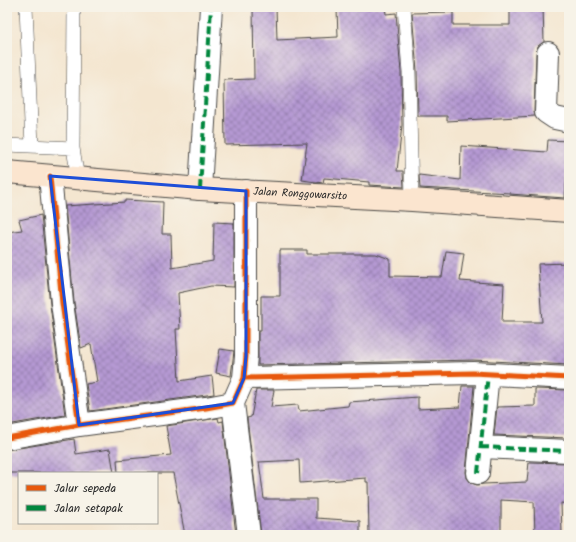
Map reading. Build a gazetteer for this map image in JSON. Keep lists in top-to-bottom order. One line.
{"streets":{"main road":["Jalan Ronggowarsito"]},"legend":["Jalur sepeda","Jalan setapak"]}
